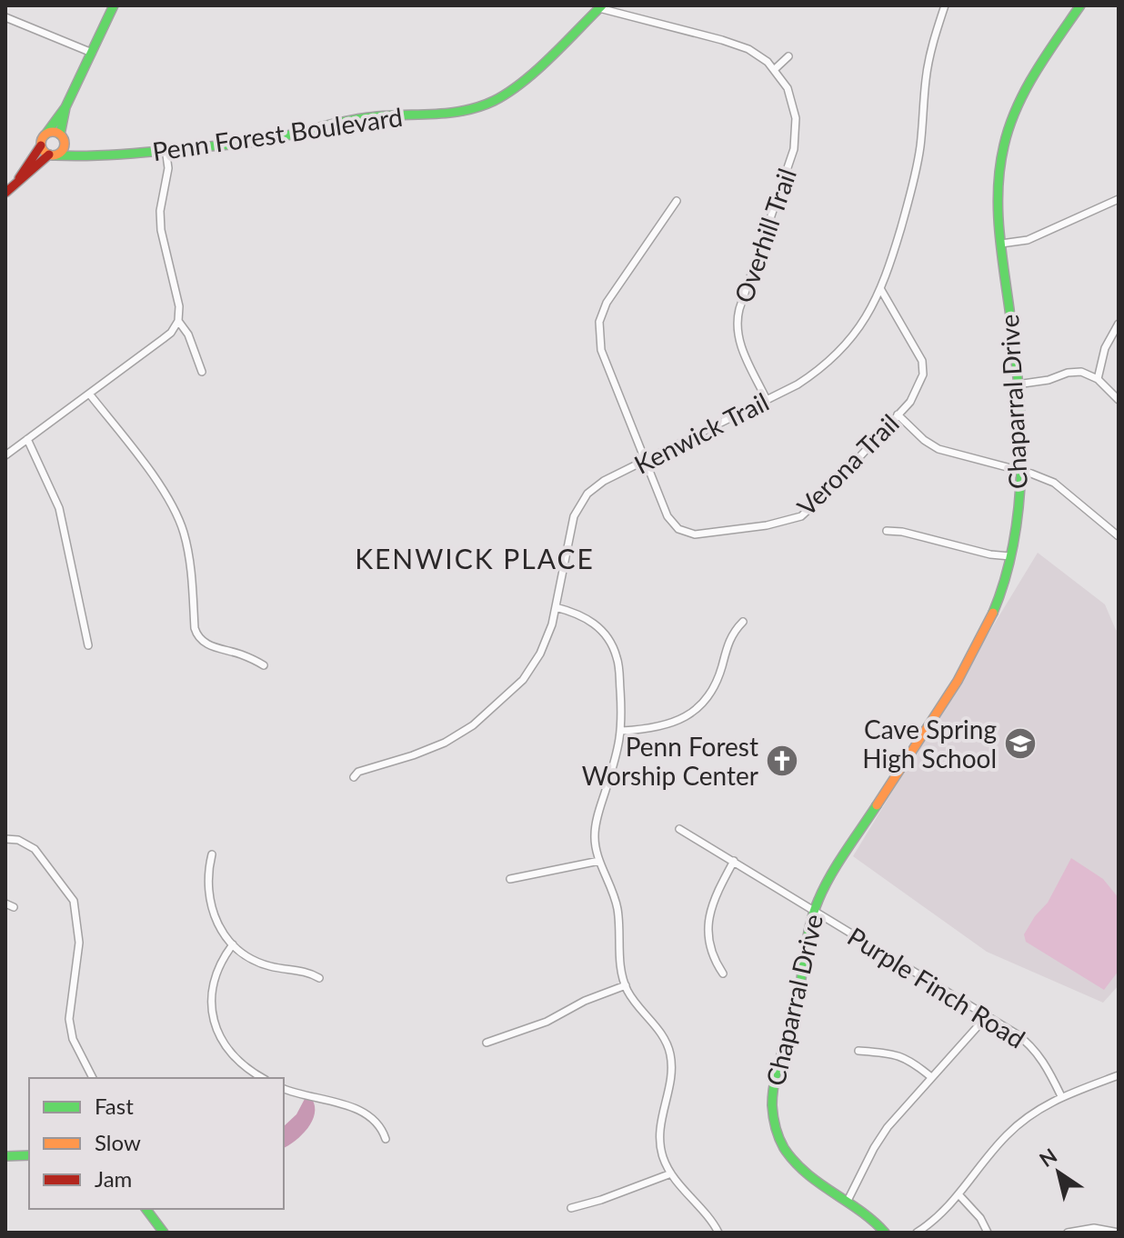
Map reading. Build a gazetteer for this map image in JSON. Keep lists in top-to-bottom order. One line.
{"streets":{"street":["Penn Forest Boulevard","Overhill Trail","Chaparral Drive","Kenwick Trail","Verona Trail","Purple Finch Road"]},"crossings":[["Penn Forest Boulevard","Overhill Trail"],["Overhill Trail","Kenwick Trail"],["Chaparral Drive","Purple Finch Road"],["Kenwick Trail","Verona Trail"]],"districts":["KENWICK PLACE"],"places":{"school or university":["Cave Spring High School"],"church":["Penn Forest Worship Center"]},"legend":["Fast","Slow","Jam"],"north":"top left"}
